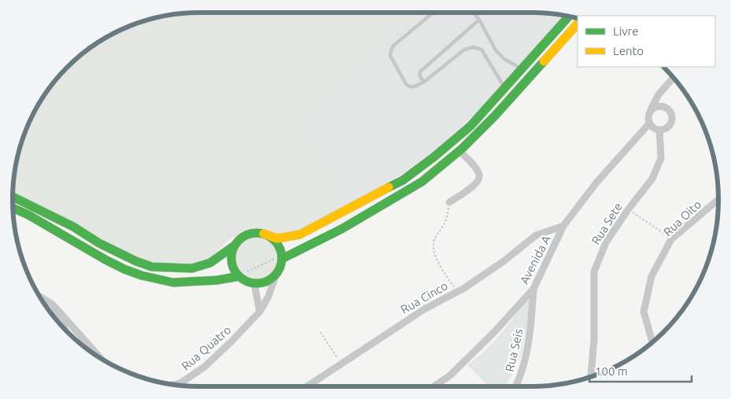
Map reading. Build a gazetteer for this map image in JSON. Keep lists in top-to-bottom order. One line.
{"streets":{"street":["Rua Oito","Rua Sete","Avenida A","Rua Cinco","Rua Quatro","Rua Seis"]},"crossings":[["Rua Sete","Avenida A"],["Avenida A","Rua Cinco"],["Avenida A","Rua Seis"]],"legend":["Livre","Lento"],"scale_bar":"100 m"}
